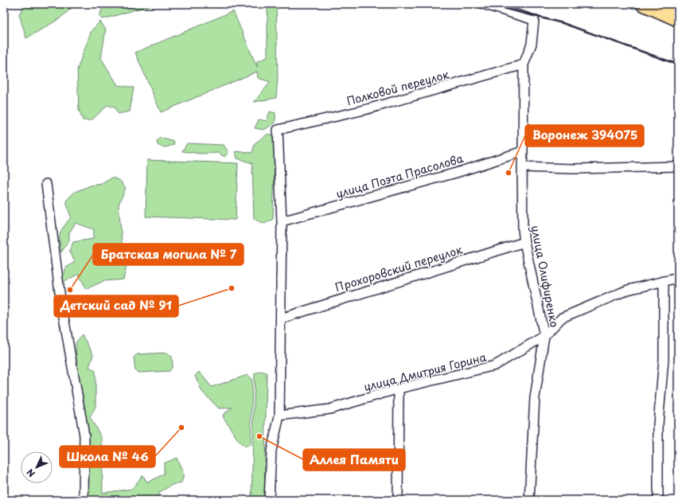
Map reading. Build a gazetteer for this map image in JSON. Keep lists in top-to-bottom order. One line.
{"streets":{"street":["Полковой переулок","улица Поэта Прасолова","Прохоровский переулок","улица Олифиренко","улица Дмитрия Горина"]},"crossings":[["Полковой переулок","улица Поэта Прасолова"],["Полковой переулок","улица Олифиренко"],["улица Поэта Прасолова","улица Олифиренко"],["Прохоровский переулок","улица Олифиренко"],["улица Олифиренко","улица Дмитрия Горина"]],"places":["Воронеж 394075","Детский сад № 91","Братская могила № 7","Школа № 46","Аллея Памяти"],"north":"bottom left"}
